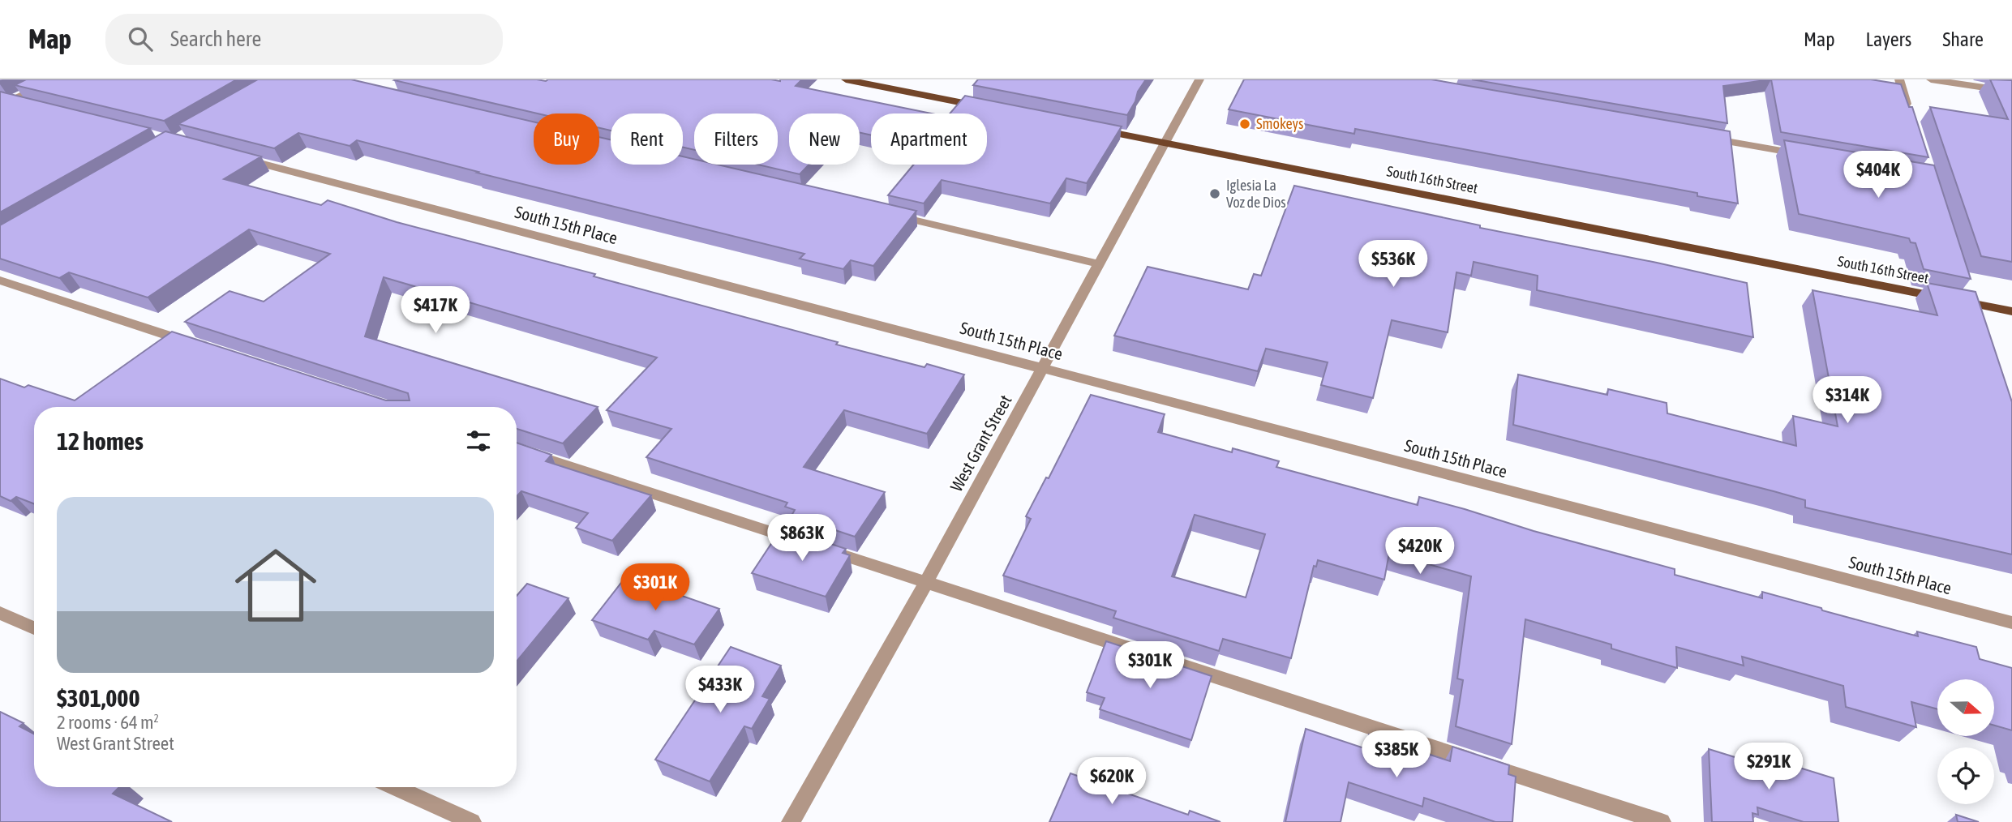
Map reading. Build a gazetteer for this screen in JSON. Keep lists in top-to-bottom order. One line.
{"streets":{"main road":["South 16th Street"],"street":["South 15th Place","West Grant Street"]},"crossings":[["South 16th Street","West Grant Street"],["South 15th Place","West Grant Street"]],"places":["Smokeys","Iglesia La Voz de Dios"],"north":"right","page":{"header":"Map","search":"Search here","nav":["Map","Layers","Share"],"chip":["Buy","Rent","Filters","New","Apartment"],"price":["$404K","$536K","$417K","$314K","$863K","$420K","$301K","$301K","$433K","$385K","$291K","$620K"],"heading":"12 homes","list":[{"name":"$301,000","note":"2 rooms · 64 m² · West Grant Street"}]}}
